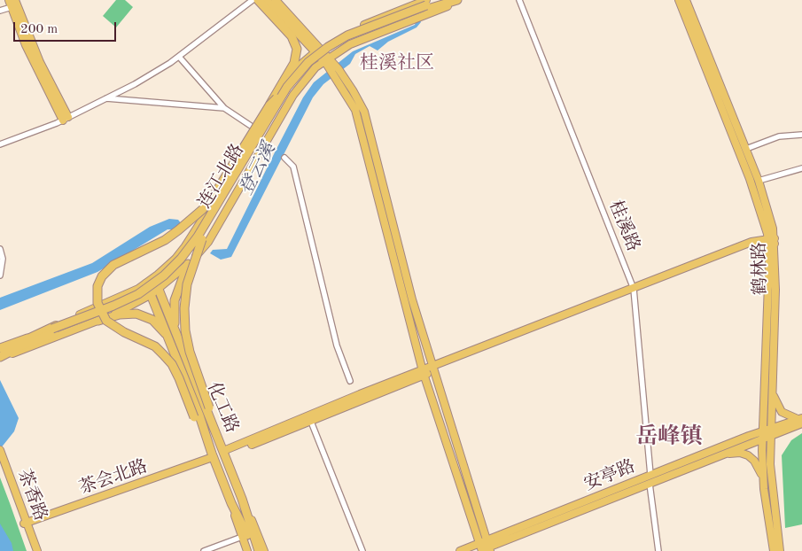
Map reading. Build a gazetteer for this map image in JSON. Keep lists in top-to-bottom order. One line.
{"streets":{"highway":["连江北路","化工路"],"main road":["鹤林路","安亭路","茶会北路","茶香路"],"street":["桂溪路"]},"crossings":[["桂溪路","安亭路"],["鹤林路","安亭路"],["化工路","茶会北路"],["茶会北路","茶香路"]],"districts":["桂溪社区","岳峰镇"],"water":["登云溪"],"scale_bar":"200 m"}
